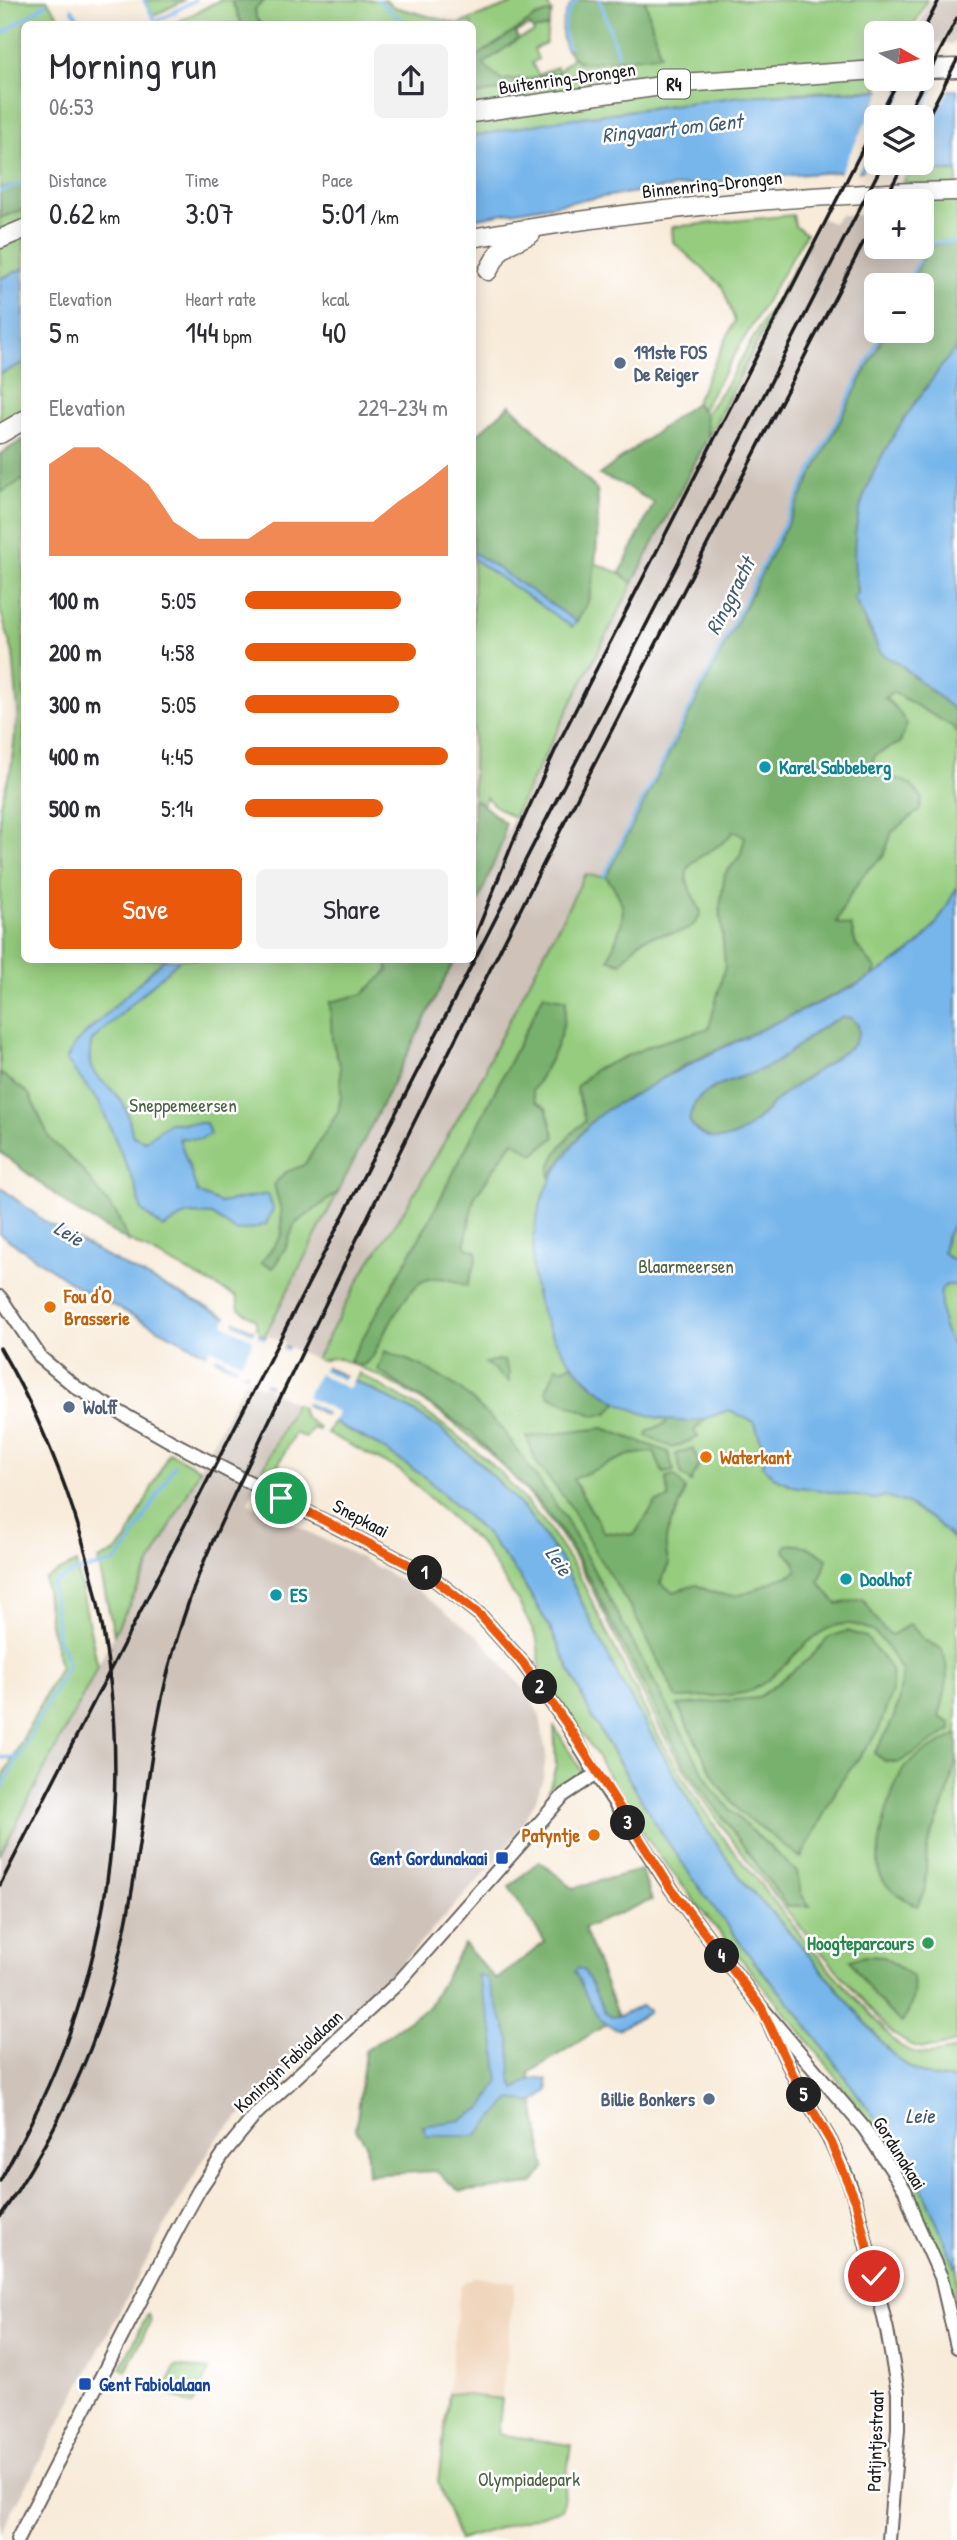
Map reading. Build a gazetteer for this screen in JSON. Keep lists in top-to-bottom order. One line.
{"streets":{"highway":["Buitenring-Drongen","R4","Binnenring-Drongen"],"street":["Snepkaai","Koningin Fabiolalaan","Gordunakaai","Patijntjestraat"]},"crossings":[["Snepkaai","Koningin Fabiolalaan"],["Snepkaai","Gordunakaai"],["Koningin Fabiolalaan","Gordunakaai"],["Gordunakaai","Patijntjestraat"]],"water":["Ringvaart om Gent","Ringgracht","Leie"],"parks":["Sneppemeersen","Blaarmeersen","Olympiadepark"],"places":{"other":["191ste FOS De Reiger","Karel Sabbeberg","Fou d'O Brasserie","Wolff","Waterkant","Doolhof","ES","Patyntje","Hoogteparcours","Billie Bonkers"],"transit":["Gent Gordunakaai","Gent Fabiolalaan"]},"north":"right","page":{"map_buttons":["+","−"],"heading":["Morning run","06:53"],"stats":[["Distance","0.62 km"],["Time","3:07"],["Pace","5:01 /km"],["Elevation","5 m"],["Heart rate","144 bpm"],["kcal","40"]],"chart":["Elevation","229–234 m"],"list":[{"name":"100 m","note":"5:05"},{"name":"200 m","note":"4:58"},{"name":"300 m","note":"5:05"},{"name":"400 m","note":"4:45"},{"name":"500 m","note":"5:14"}],"buttons":["Save","Share"],"pins":["1","2","3","4","5"]}}
